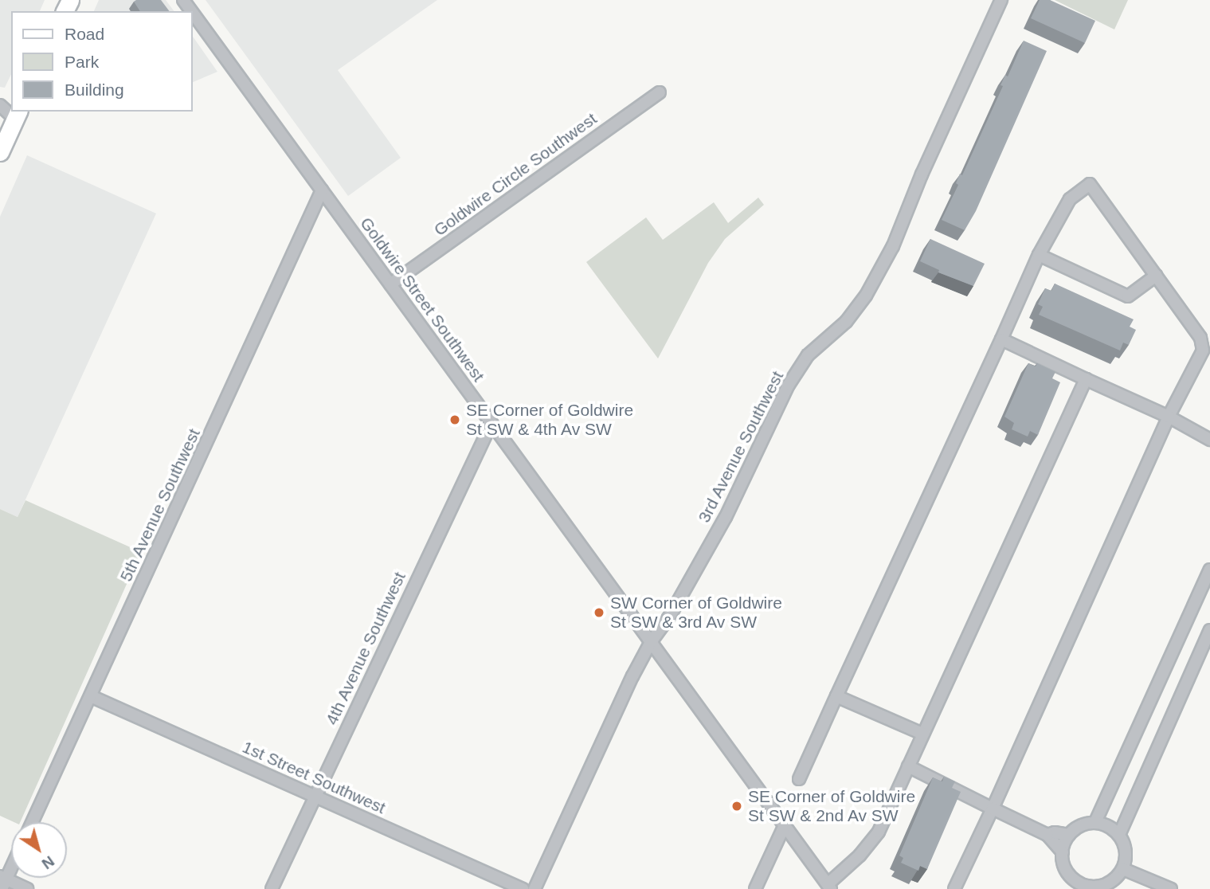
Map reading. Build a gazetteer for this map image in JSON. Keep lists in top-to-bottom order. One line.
{"streets":{"street":["Goldwire Circle Southwest","Goldwire Street Southwest","3rd Avenue Southwest","5th Avenue Southwest","4th Avenue Southwest","1st Street Southwest"]},"crossings":[["Goldwire Circle Southwest","Goldwire Street Southwest"],["Goldwire Street Southwest","3rd Avenue Southwest"],["Goldwire Street Southwest","5th Avenue Southwest"],["Goldwire Street Southwest","4th Avenue Southwest"],["5th Avenue Southwest","1st Street Southwest"],["4th Avenue Southwest","1st Street Southwest"]],"places":["SE Corner of Goldwire St SW & 4th Av SW","SW Corner of Goldwire St SW & 3rd Av SW","SE Corner of Goldwire St SW & 2nd Av SW"],"legend":["Road","Park","Building"],"north":"bottom right"}
